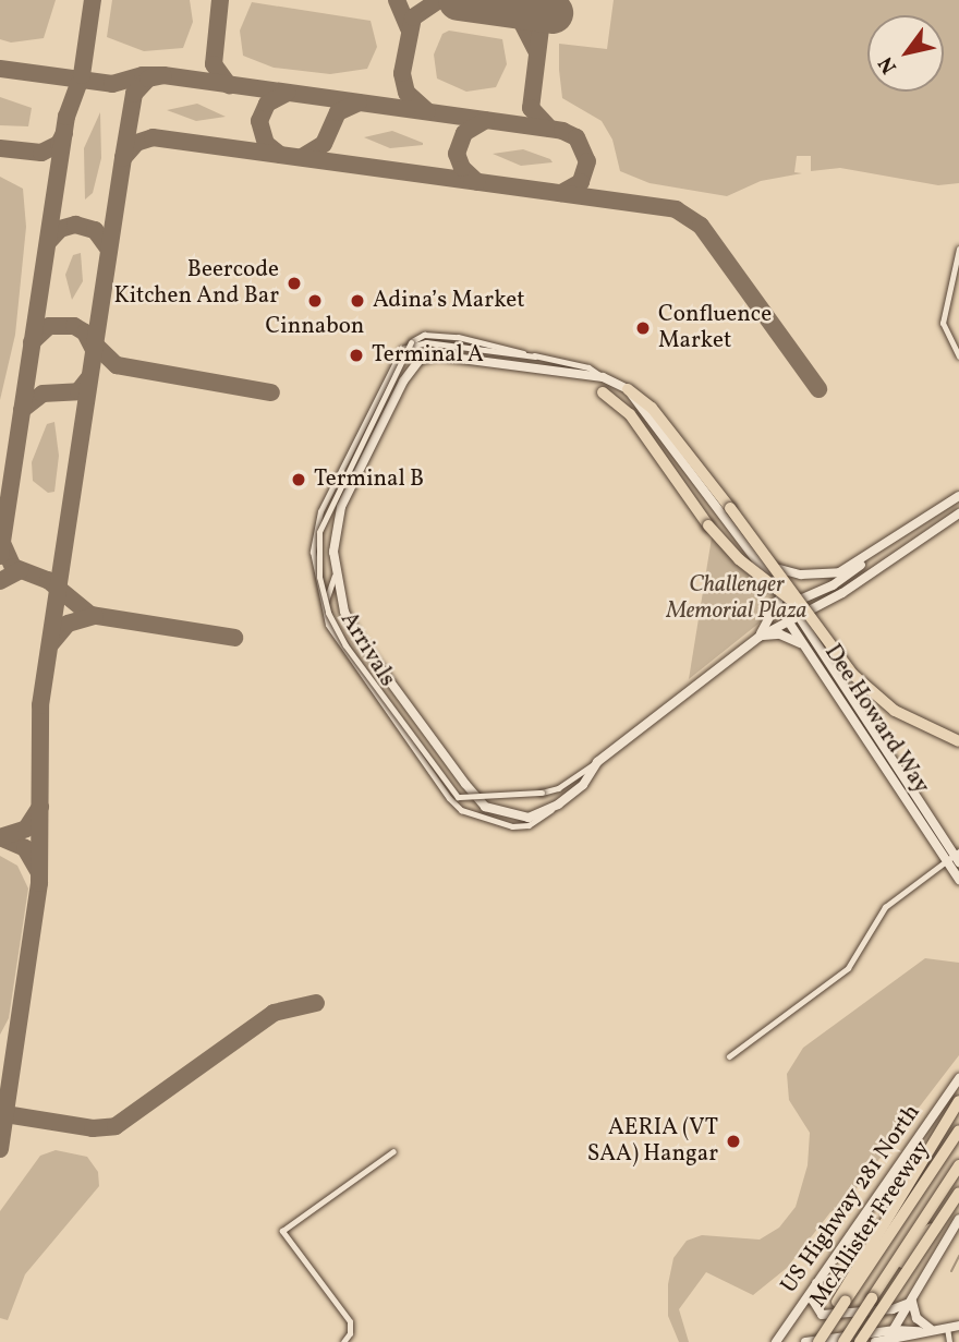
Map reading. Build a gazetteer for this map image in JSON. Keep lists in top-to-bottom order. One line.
{"streets":{"highway":["McAllister Freeway"],"main road":["Dee Howard Way","US Highway 281 North"],"street":["Arrivals"]},"parks":["Challenger Memorial Plaza"],"places":["Beercode Kitchen And Bar","Cinnabon","Adina’s Market","Confluence Market","Terminal A","Terminal B","AERIA (VT SAA) Hangar"],"north":"bottom left"}
